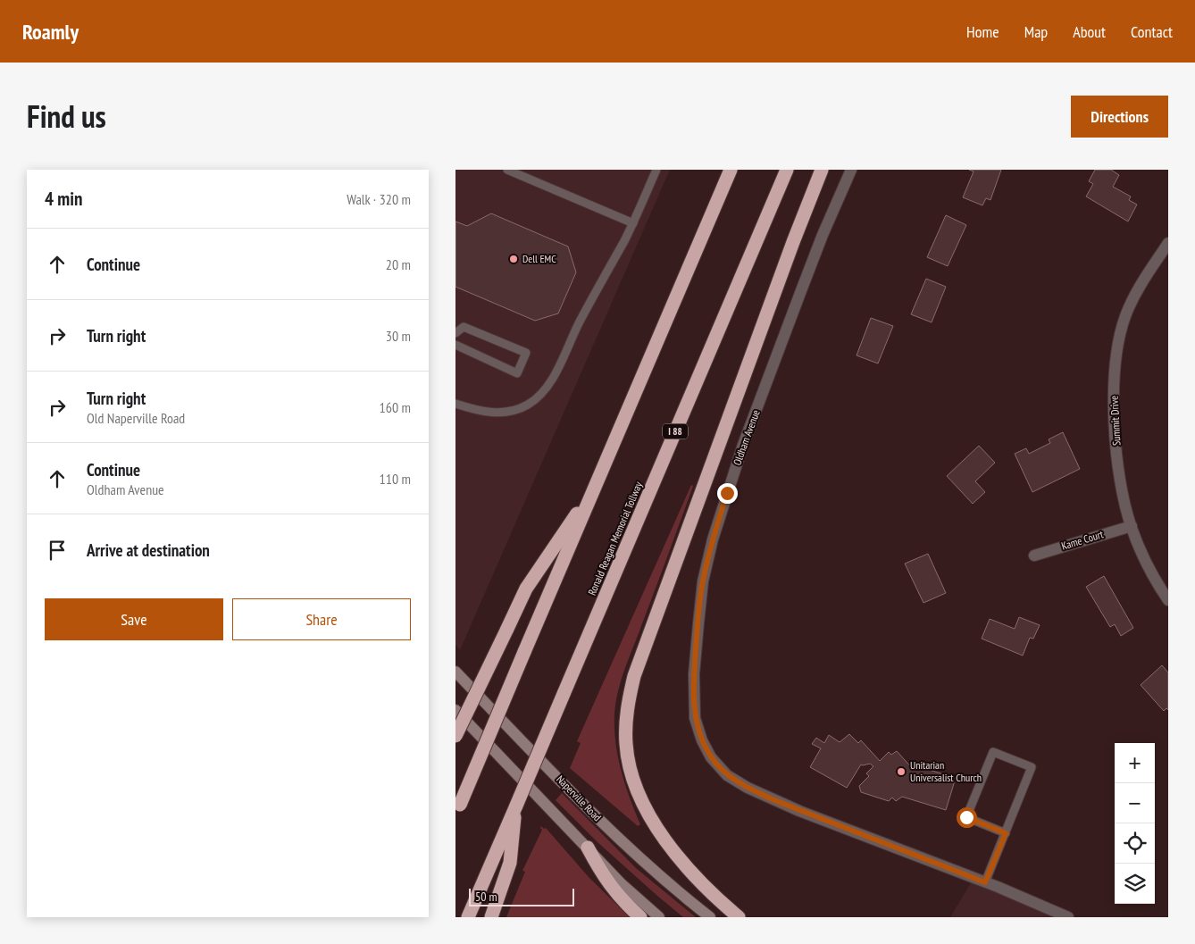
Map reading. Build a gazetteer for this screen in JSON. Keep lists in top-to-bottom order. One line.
{"streets":{"highway":["I 88","Ronald Reagan Memorial Tollway"],"main road":["Naperville Road"],"street":["Summit Drive","Oldham Avenue","Kame Court"]},"crossings":[["Summit Drive","Kame Court"]],"places":["Dell EMC","Unitarian Universalist Church"],"scale_bar":"50 m","page":{"header":"Roamly","nav":["Home","Map","About","Contact"],"title":"Find us","buttons":["Directions",["Save","Share"]],"heading":["4 min","Walk · 320 m"],"list":[["Continue","20 m"],["Turn right","30 m"],["Turn right","Old Naperville Road","160 m"],["Continue","Oldham Avenue","110 m"],"Arrive at destination"],"map_buttons":["+","−"],"scale":"50 m"}}
